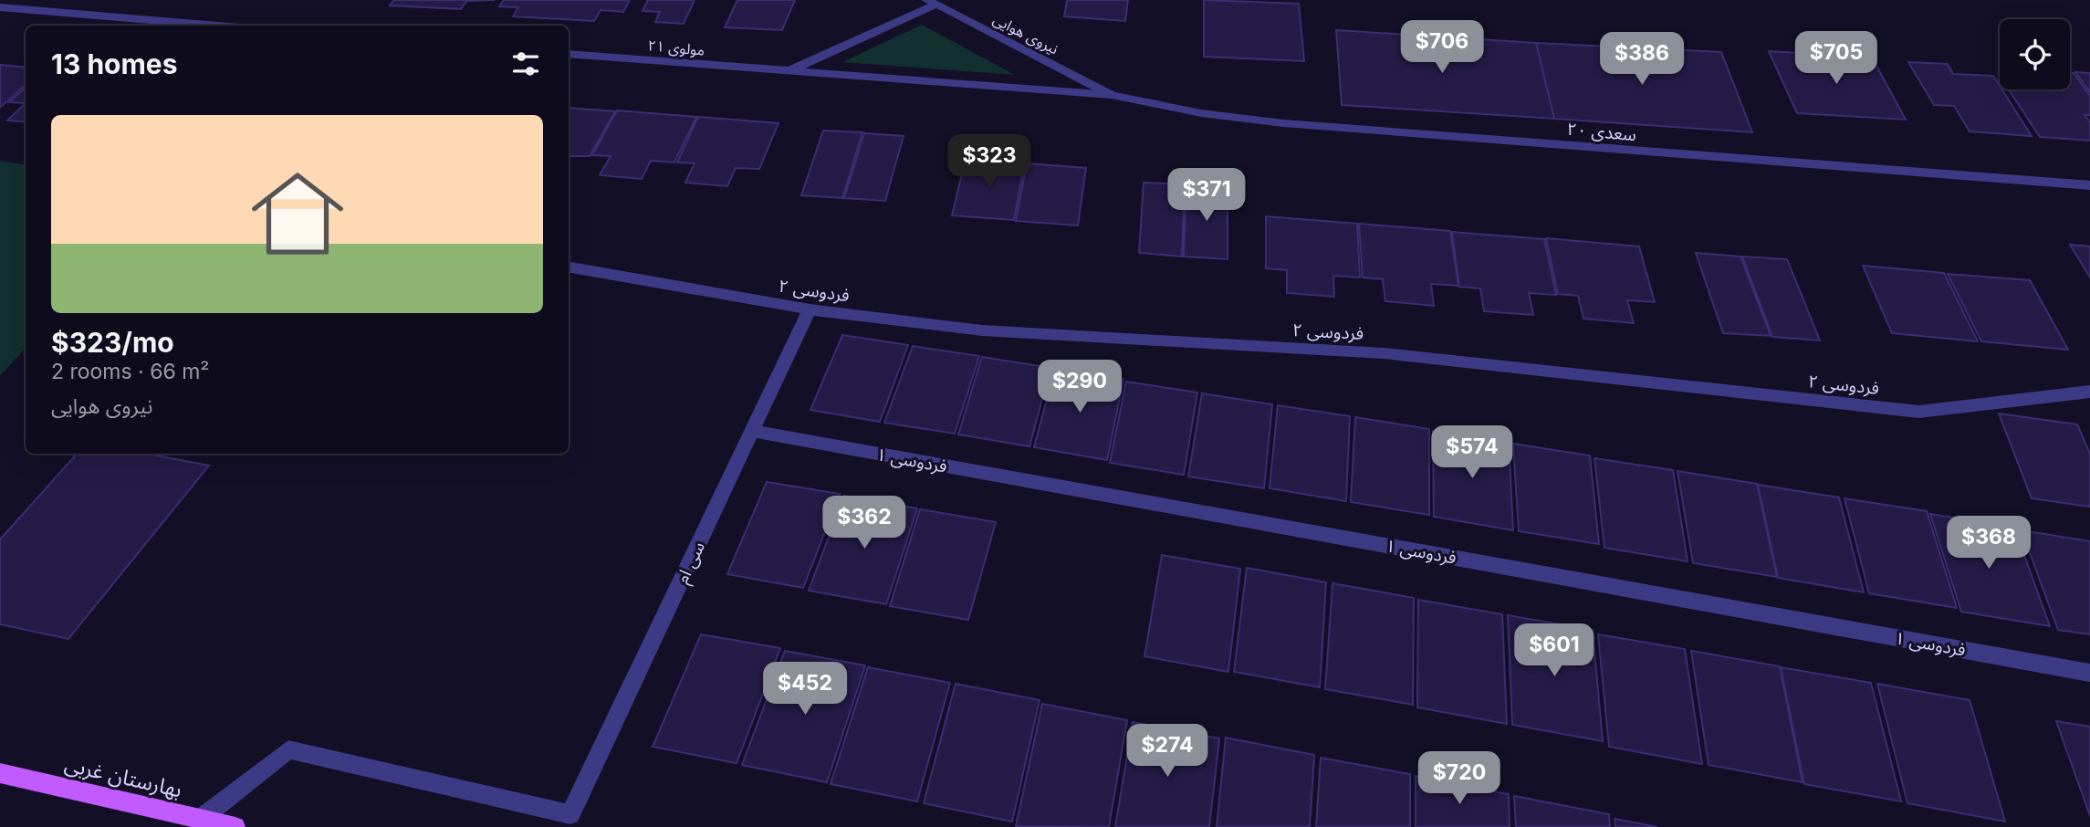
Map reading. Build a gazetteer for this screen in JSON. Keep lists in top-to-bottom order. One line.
{"streets":{"main road":["بهارستان غربی"],"street":["نیروی هوایی","مولوی ۲۱","سعدی ۲۰","فردوسی ۲","فردوسی ۱","سی ام"]},"crossings":[["نیروی هوایی","مولوی ۲۱"],["نیروی هوایی","سعدی ۲۰"],["مولوی ۲۱","سعدی ۲۰"],["فردوسی ۲","سی ام"],["فردوسی ۱","سی ام"],["سی ام","بهارستان غربی"]],"page":{"price":["$706","$705","$386","$323","$371","$290","$574","$362","$368","$601","$452","$274","$720"],"heading":"13 homes","list":[{"name":"$323/mo","note":"2 rooms · 66 m² · نیروی هوایی"}]}}
